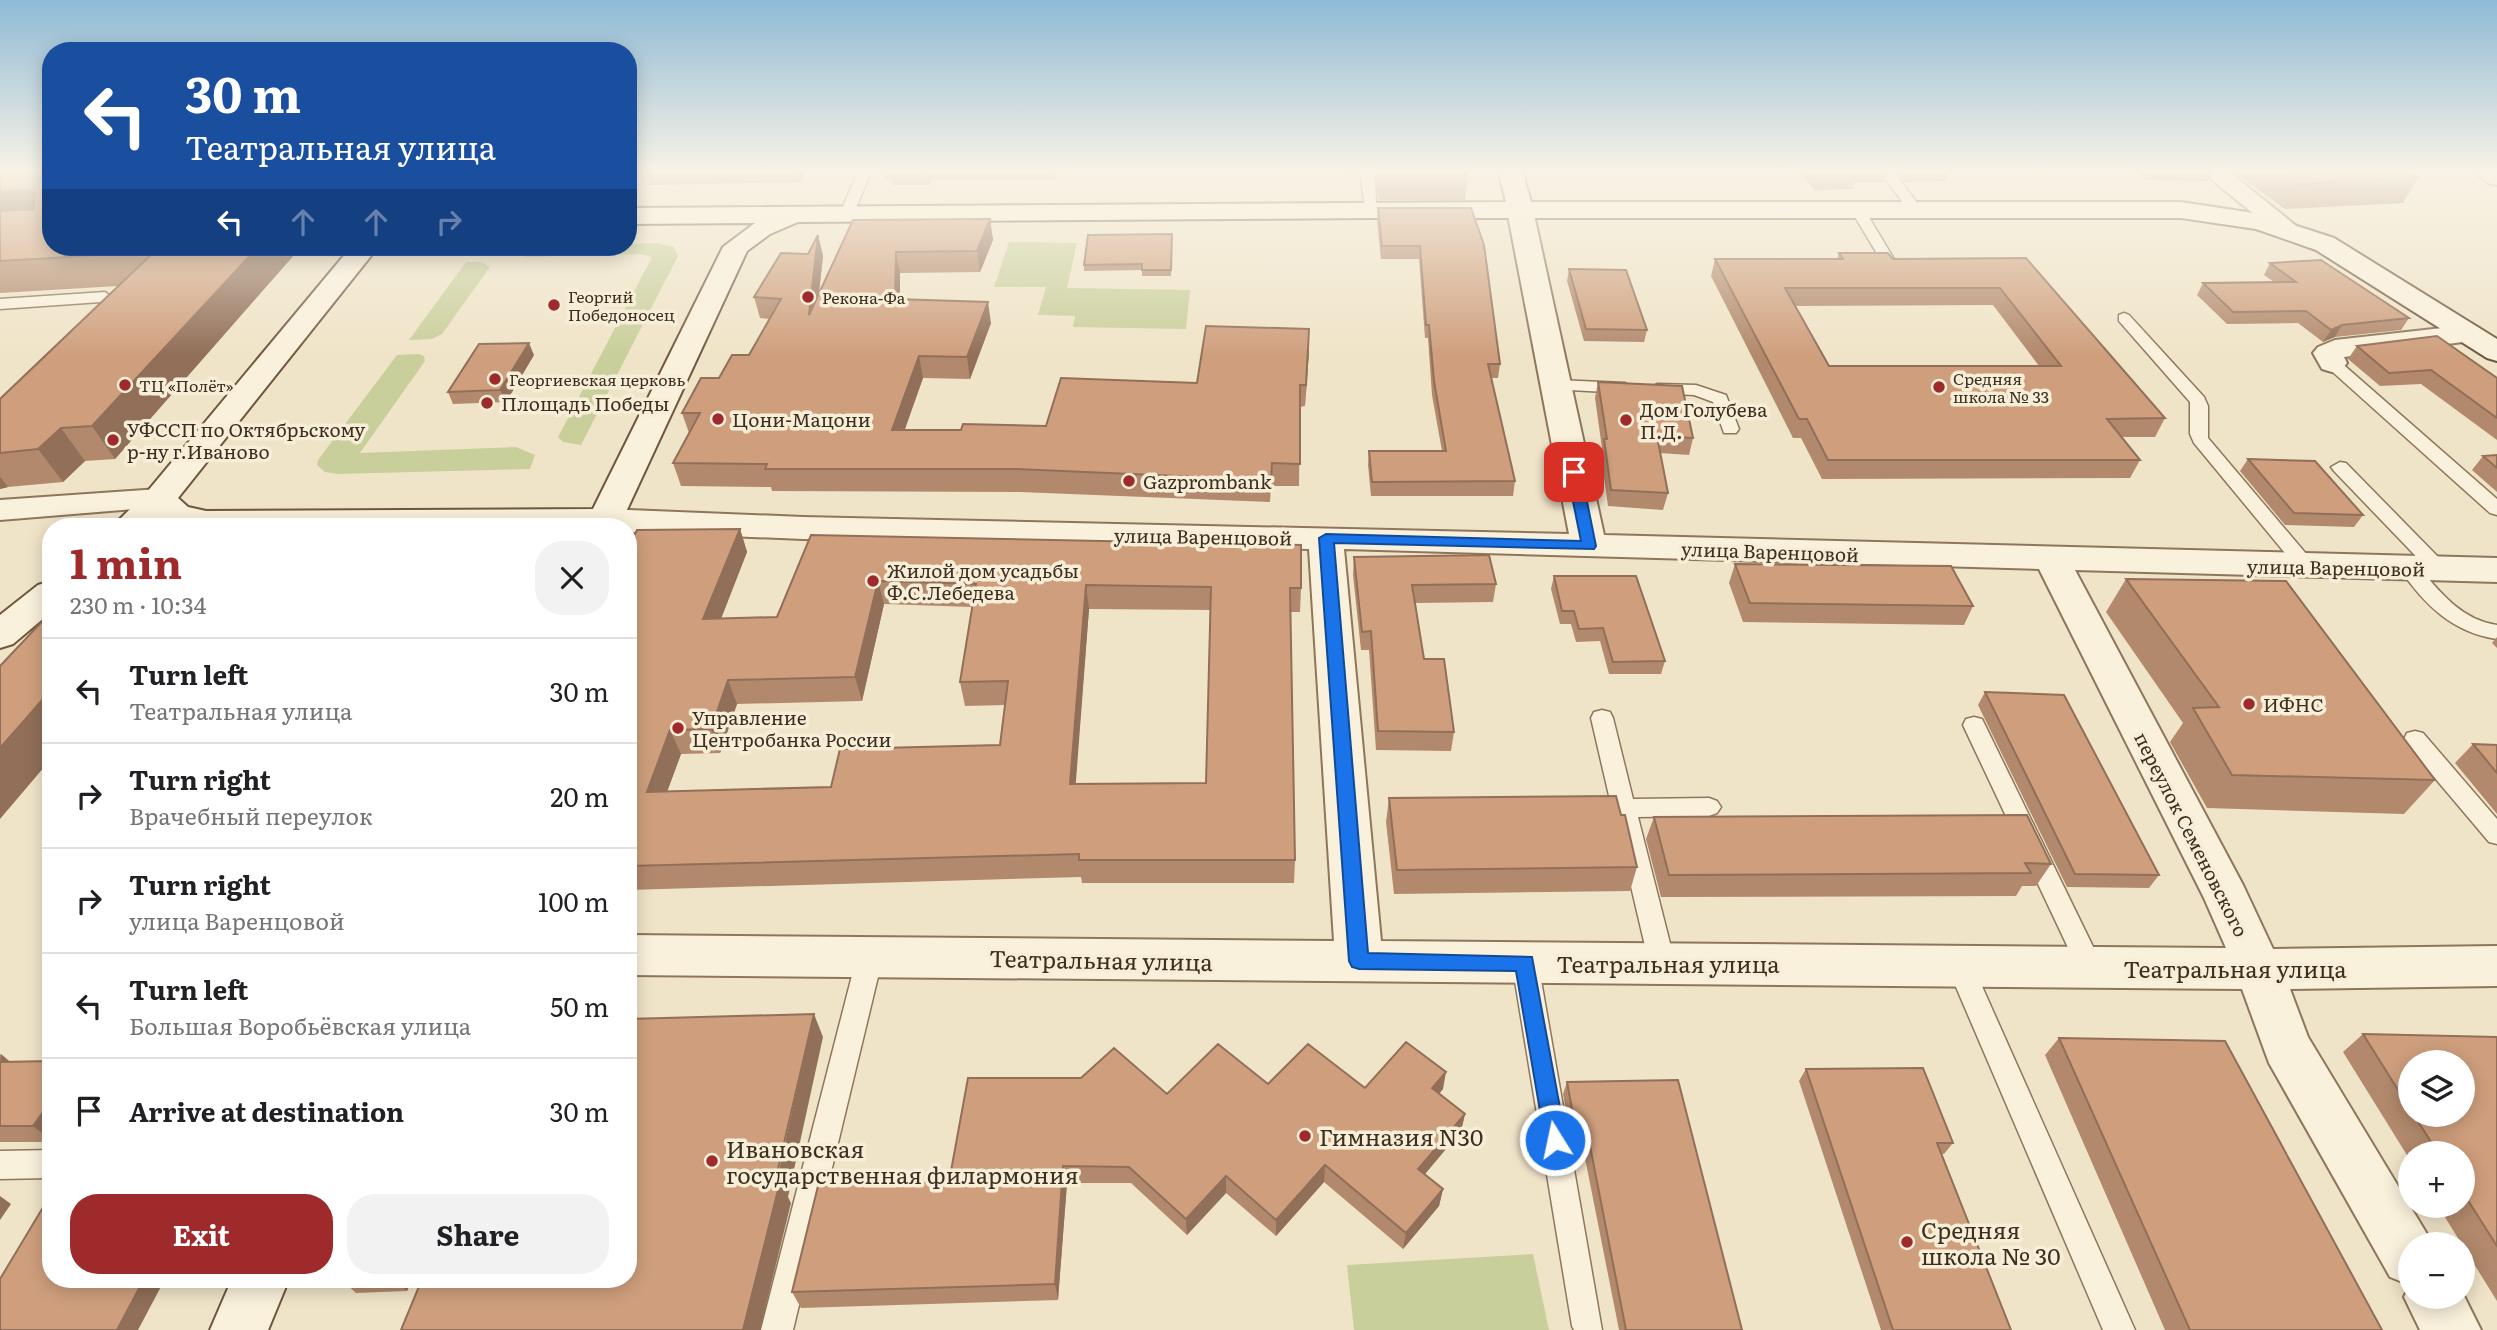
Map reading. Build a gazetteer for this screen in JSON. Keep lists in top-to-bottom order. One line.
{"streets":{"street":["улица Варенцовой","переулок Семеновского","Театральная улица"]},"crossings":[["улица Варенцовой","переулок Семеновского"],["переулок Семеновского","Театральная улица"]],"places":["Рекона-Фа","Георгий Победоносец","Георгиевская церковь","ТЦ «Полёт»","Средняя школа № 33","Площадь Победы","Цони-Мацони","Дом Голубева П.Д.","УФССП по Октябрьскому р-ну г.Иваново","Gazprombank","Жилой дом усадьбы Ф.С.Лебедева","ИФНС","Управление Центробанка России","Гимназия N30","Ивановская государственная филармония","Средняя школа № 30"],"page":{"turn":["30 m","Театральная улица"],"heading":["1 min","230 m · 10:34"],"list":[{"name":"Turn left","note":"Театральная улица","value":"30 m"},{"name":"Turn right","note":"Врачебный переулок","value":"20 m"},{"name":"Turn right","note":"улица Варенцовой","value":"100 m"},{"name":"Turn left","note":"Большая Воробьёвская улица","value":"50 m"},{"name":"Arrive at destination","value":"30 m"}],"map_buttons":["+","−"],"buttons":["Exit","Share"]}}
